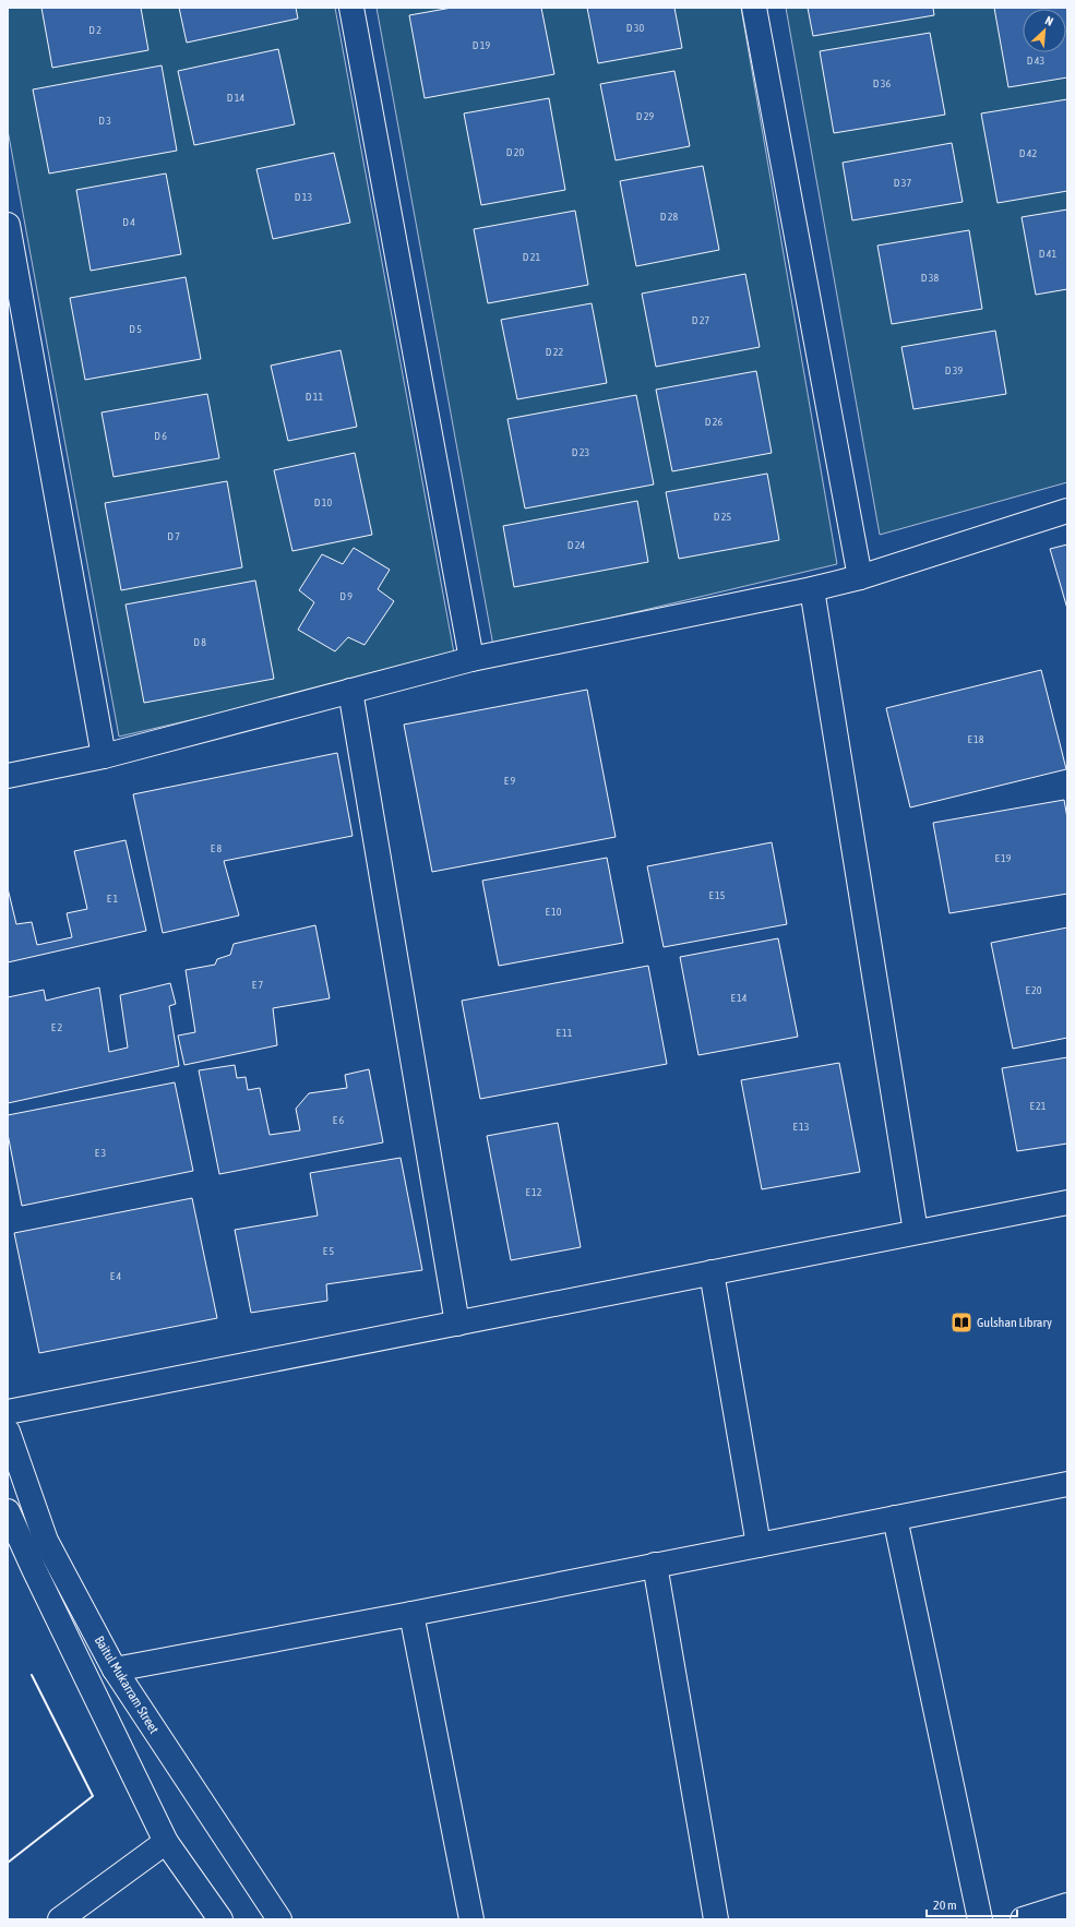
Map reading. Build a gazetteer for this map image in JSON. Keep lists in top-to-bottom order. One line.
{"streets":{"street":["Baitul Mukarram Street"]},"places":{"library":["Gulshan Library"]},"house_numbers":["D 30","D 2","D 19","D 43","D 36","D 14","D 29","D 3","D 20","D 42","D 37","D 13","D 28","D 4","D 41","D 21","D 38","D 27","D 5","D 22","D 39","D 11","D 26","D 6","D 23","D 10","D 25","D 7","D 24","D 9","D 8","E 18","E 9","E 8","E 19","E 15","E 1","E 10","E 7","E 20","E 14","E 2","E 11","E 21","E 6","E 13","E 3","E 12","E 5","E 4"],"scale_bar":"20 m","north":"top right"}
